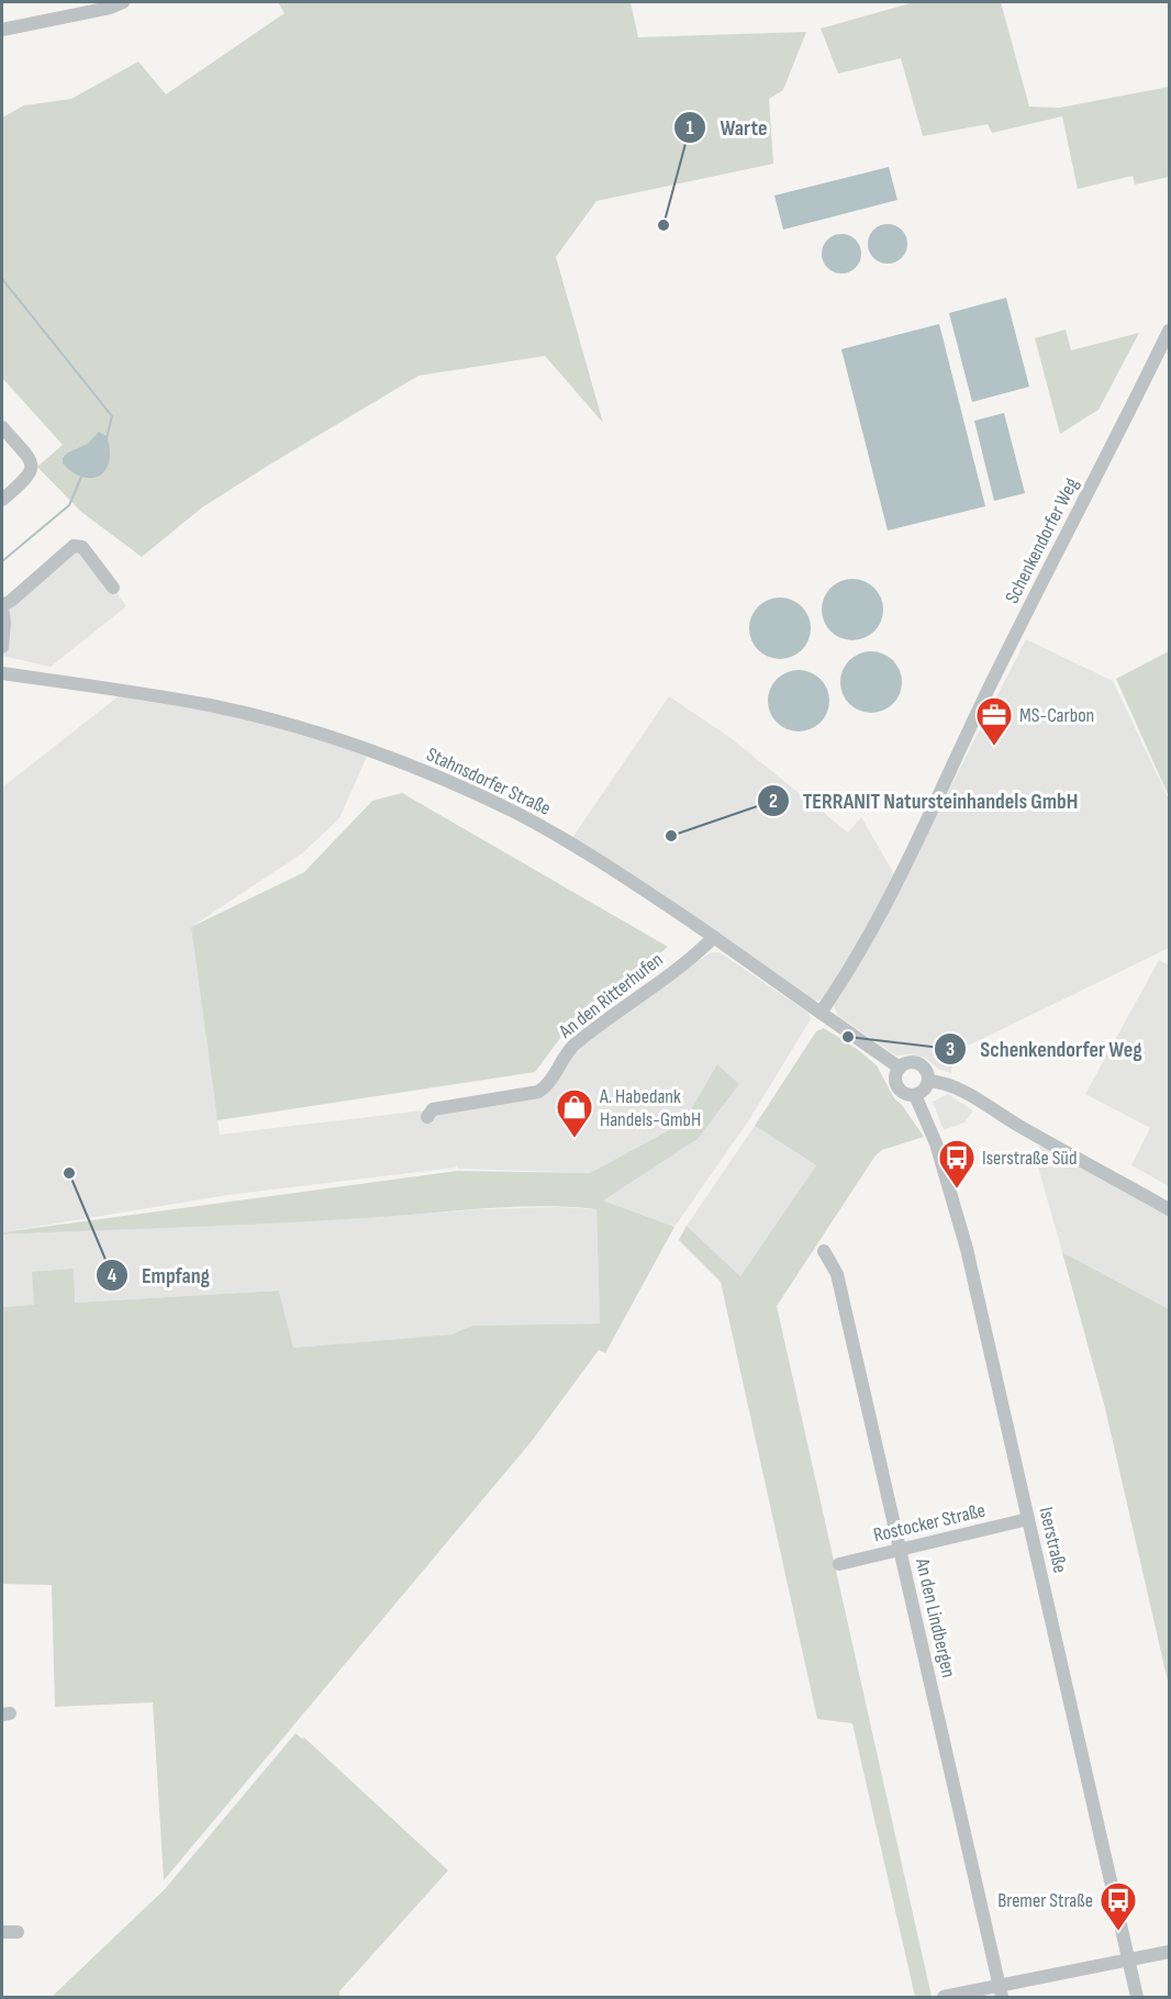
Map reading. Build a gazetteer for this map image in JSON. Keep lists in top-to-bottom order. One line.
{"streets":{"street":["Schenkendorfer Weg","Stahnsdorfer Straße","An den Ritterhufen","Rostocker Straße","Iserstraße","An den Lindbergen"]},"crossings":[["Schenkendorfer Weg","Stahnsdorfer Straße"],["Stahnsdorfer Straße","An den Ritterhufen"],["Stahnsdorfer Straße","Iserstraße"],["Rostocker Straße","Iserstraße"],["Rostocker Straße","An den Lindbergen"]],"places":{"other":["Warte","TERRANIT Natursteinhandels GmbH","Schenkendorfer Weg","Empfang"],"office":["MS-Carbon"],"shop":["A. Habedank Handels-GmbH"],"bus stop":["Iserstraße Süd","Bremer Straße"]}}
